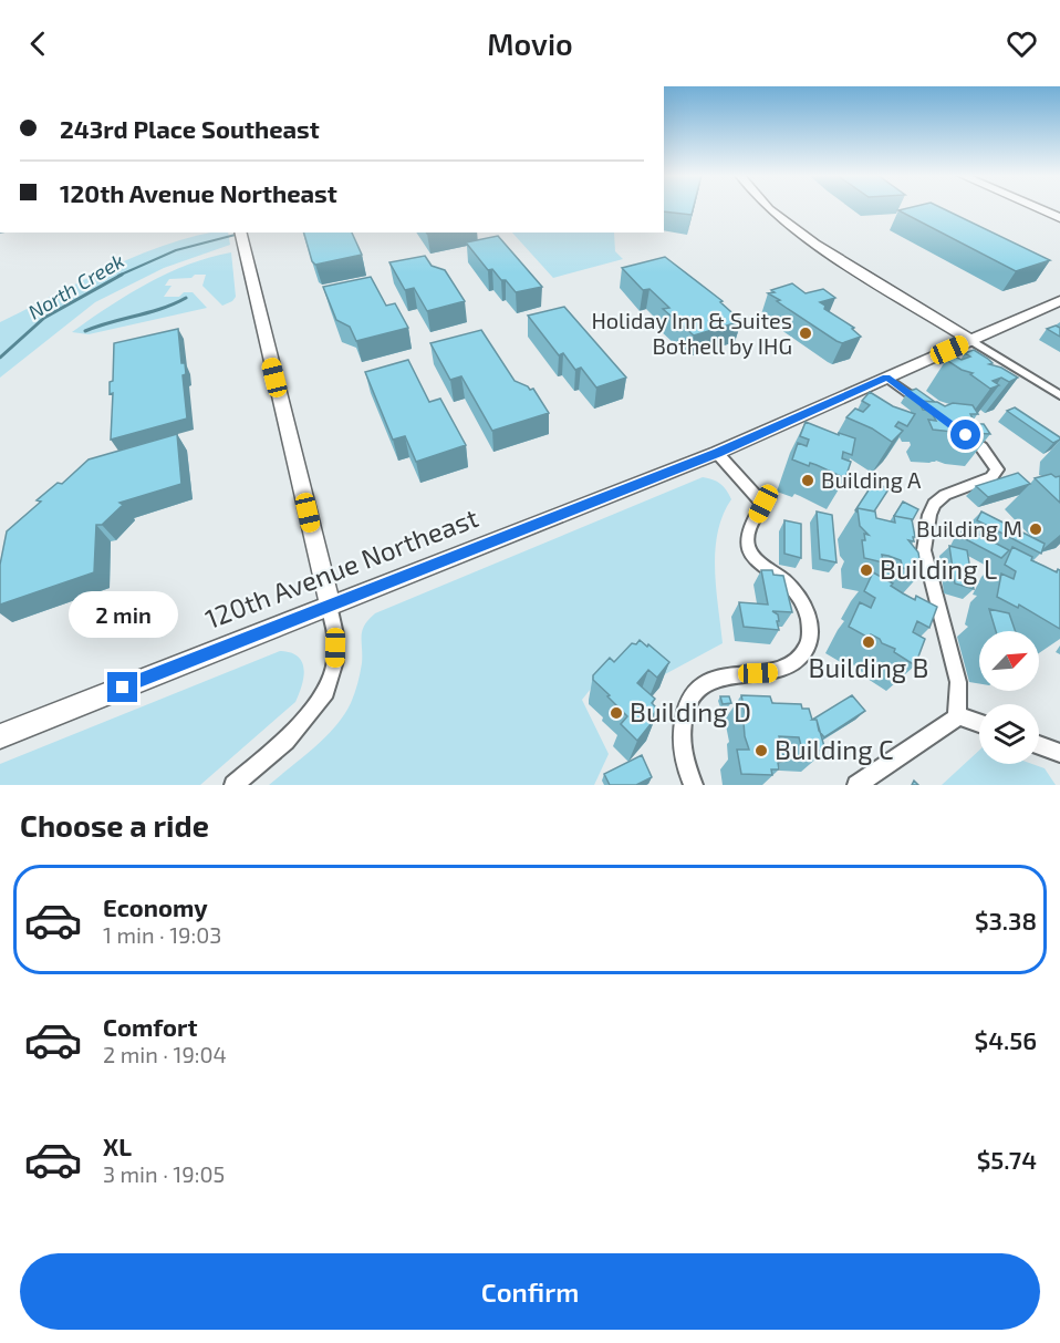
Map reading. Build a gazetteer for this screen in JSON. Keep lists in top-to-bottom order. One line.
{"streets":{"street":["120th Avenue Northeast"]},"water":["North Creek"],"places":["Holiday Inn & Suites Bothell by IHG","Building A","Building M","Building L","Building B","Building D","Building C"],"north":"top right","page":{"header":"Movio","banner":["243rd Place Southeast","120th Avenue Northeast"],"bubble":"2 min","heading":"Choose a ride","list":[{"name":"Economy","note":"1 min · 19:03","value":"$3.38"},{"name":"Comfort","note":"2 min · 19:04","value":"$4.56"},{"name":"XL","note":"3 min · 19:05","value":"$5.74"}],"buttons":"Confirm"}}
